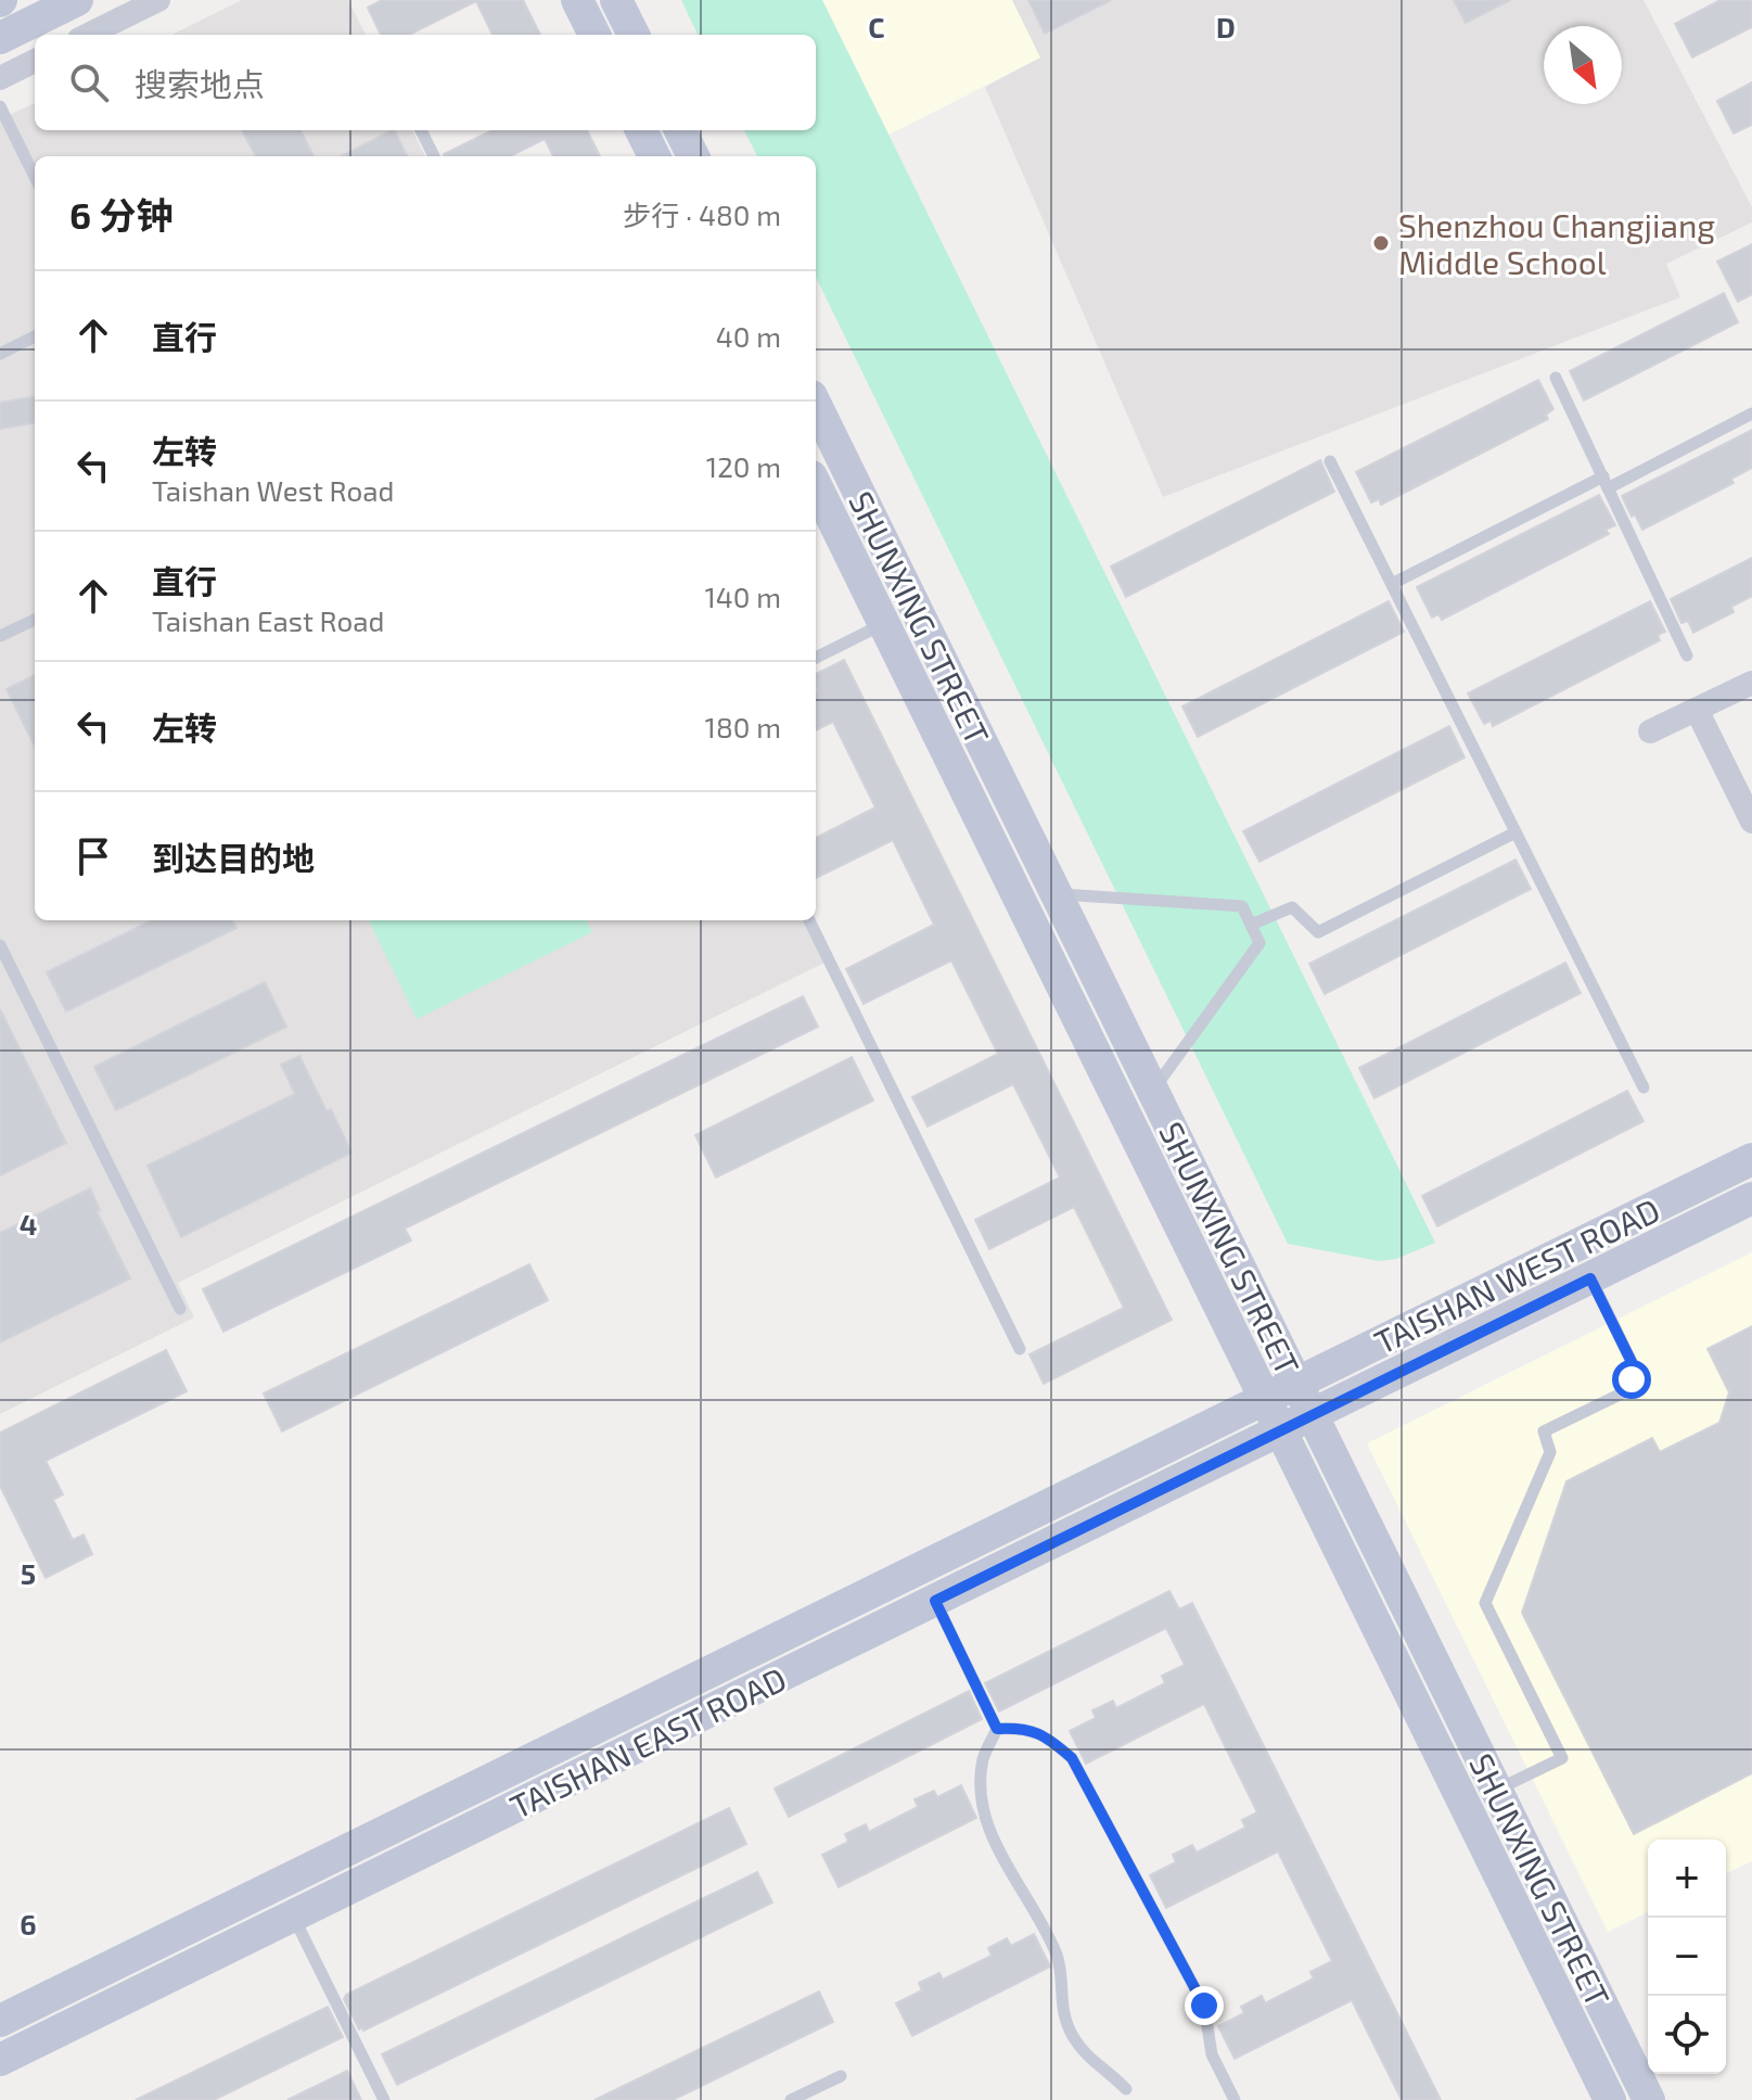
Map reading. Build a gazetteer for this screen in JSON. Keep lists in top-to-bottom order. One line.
{"streets":{"main road":["SHUNXING STREET","TAISHAN WEST ROAD","TAISHAN EAST ROAD"]},"crossings":[["SHUNXING STREET","TAISHAN WEST ROAD"],["SHUNXING STREET","TAISHAN EAST ROAD"],["TAISHAN WEST ROAD","TAISHAN EAST ROAD"]],"places":["Shenzhou Changjiang Middle School"],"north":"bottom right","page":{"search":"搜索地点","heading":["6 分钟","步行 · 480 m"],"list":[["直行","40 m"],["左转","Taishan West Road","120 m"],["直行","Taishan East Road","140 m"],["左转","180 m"],"到达目的地"],"map_buttons":["+","−"]},"grid":{"columns":["C","D"],"rows":["4","5","6"]}}
